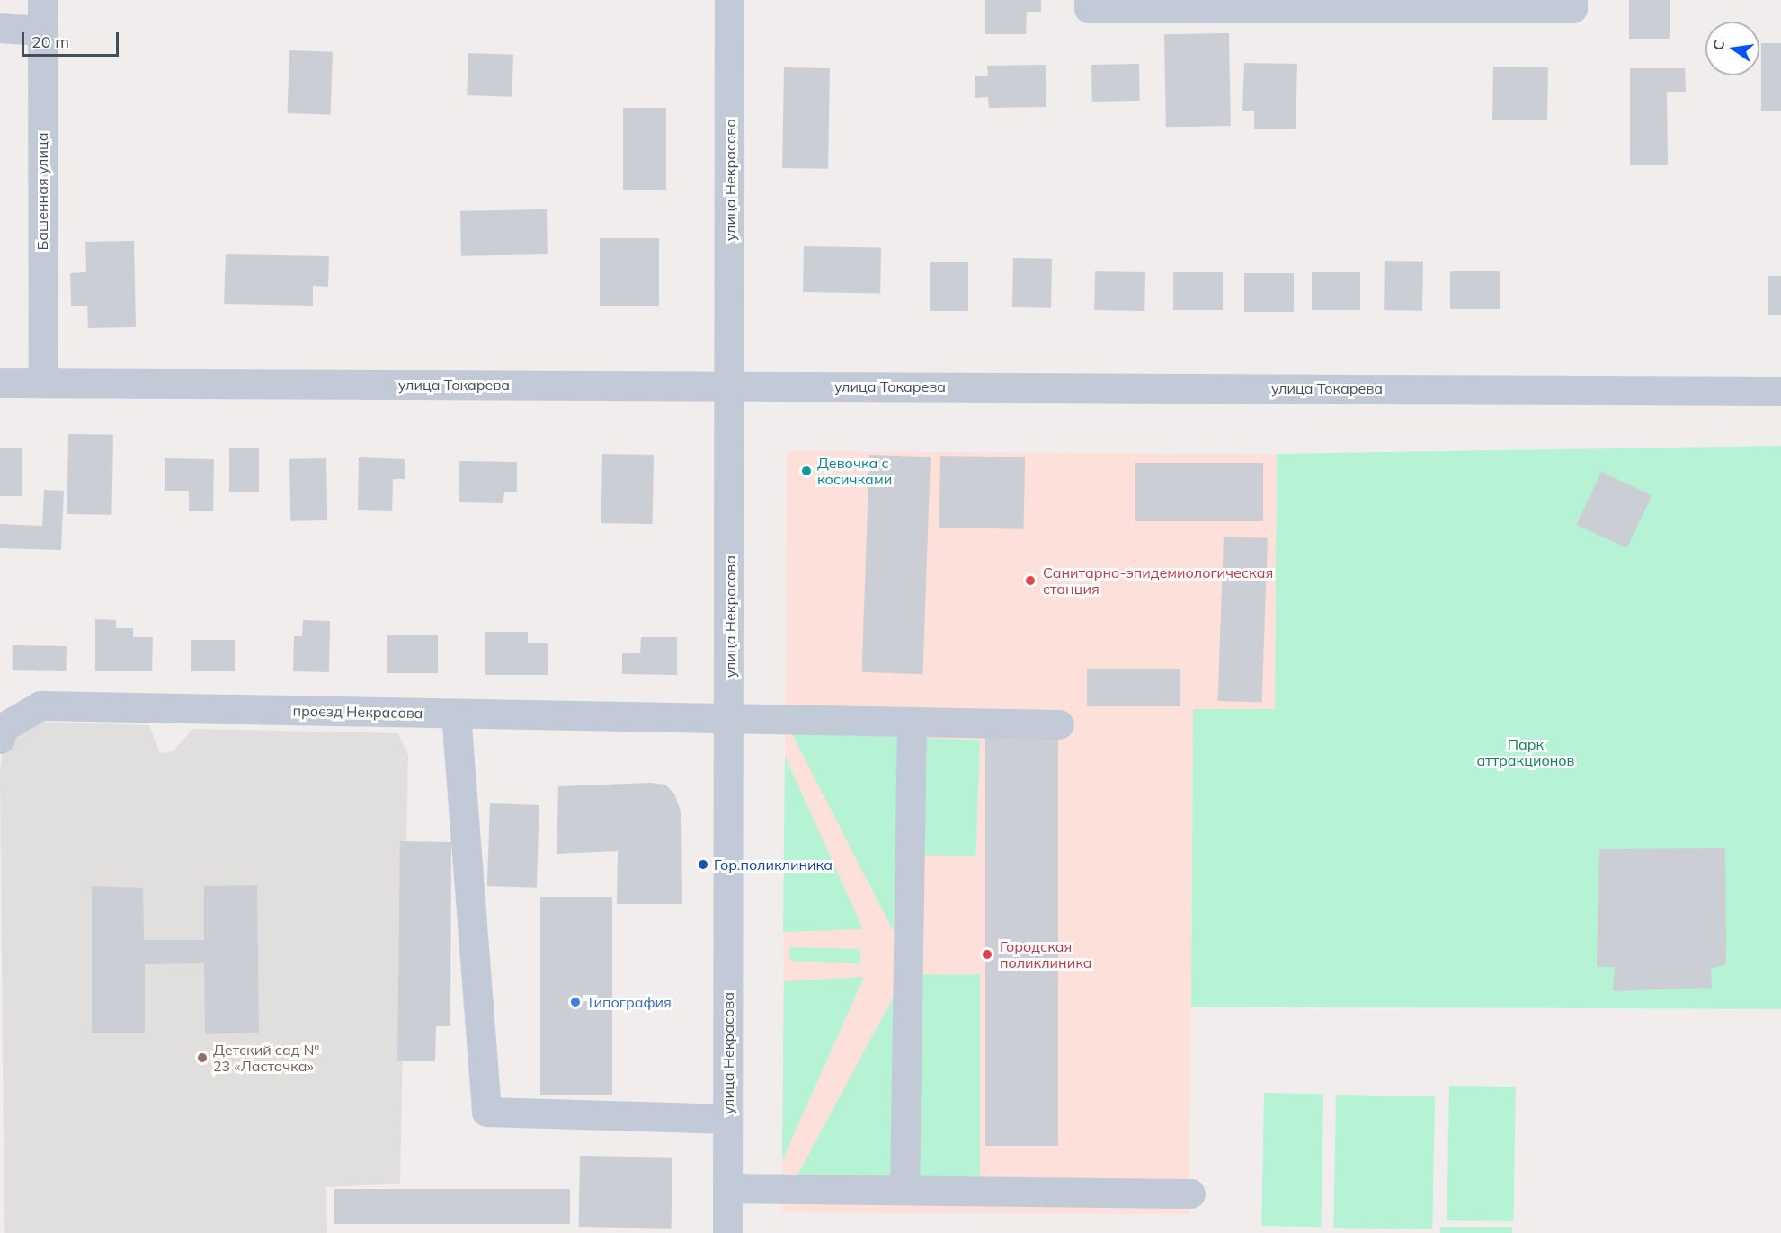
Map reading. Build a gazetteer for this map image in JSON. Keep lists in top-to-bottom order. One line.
{"streets":{"street":["улица Некрасова","Башенная улица","улица Токарева","проезд Некрасова"]},"crossings":[["улица Некрасова","улица Токарева"],["улица Некрасова","проезд Некрасова"],["Башенная улица","улица Токарева"]],"parks":["Парк аттракционов"],"places":["Девочка с косичками","Санитарно-эпидемиологическая станция","Гор.поликлиника","Городская поликлиника","Типография","Детский сад № 23 «Ласточка»"],"scale_bar":"20 m","north":"left"}
